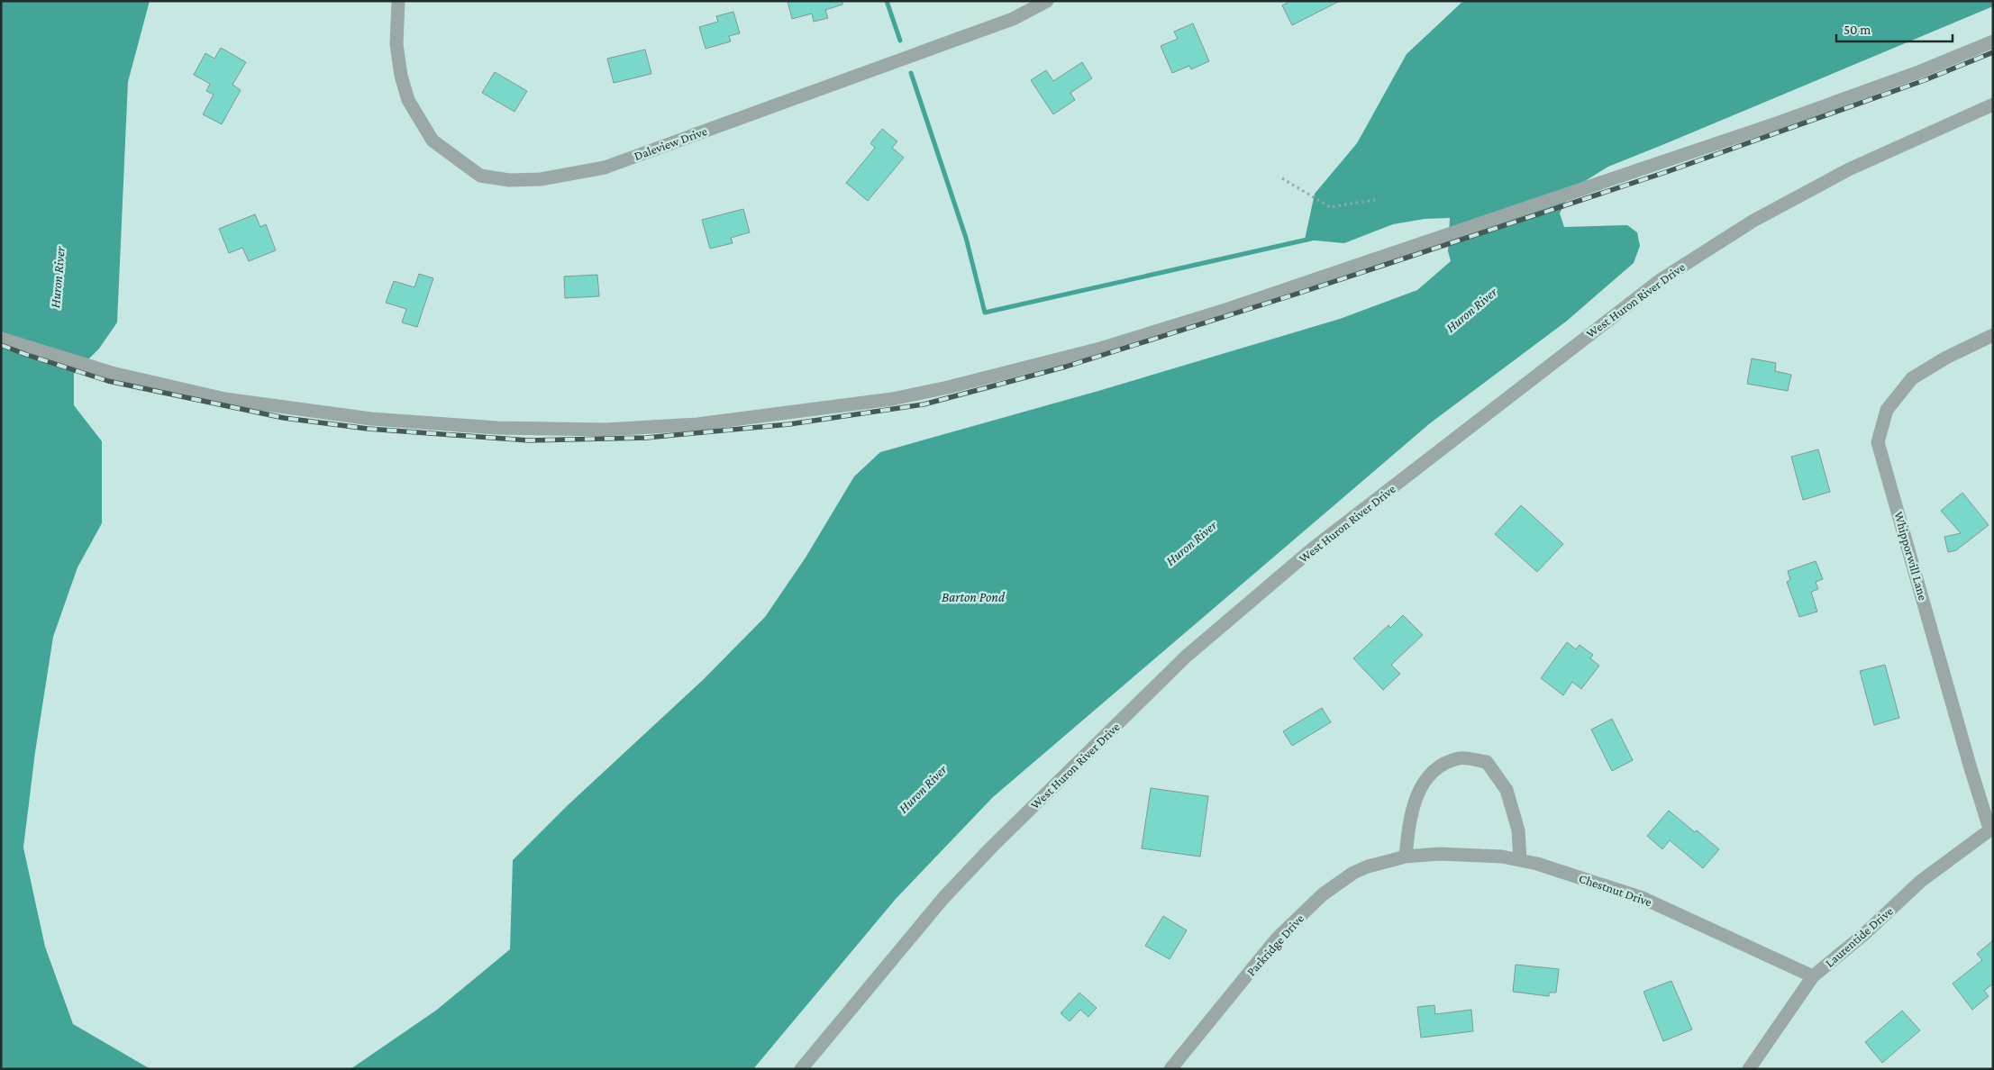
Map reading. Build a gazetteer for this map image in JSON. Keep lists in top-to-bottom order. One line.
{"streets":{"street":["Daleview Drive","West Huron River Drive","Whipporwill Lane","Chestnut Drive","Laurentide Drive","Parkridge Drive"]},"crossings":[["Whipporwill Lane","Laurentide Drive"],["Chestnut Drive","Laurentide Drive"],["Chestnut Drive","Parkridge Drive"]],"water":["Huron River","Barton Pond"],"scale_bar":"50 m"}
